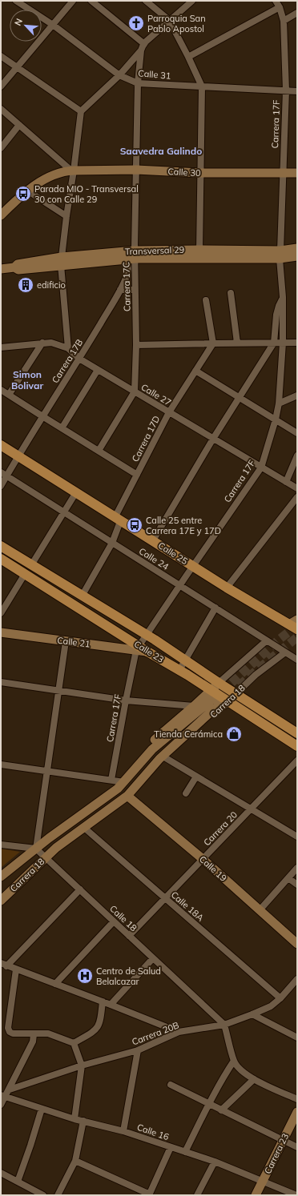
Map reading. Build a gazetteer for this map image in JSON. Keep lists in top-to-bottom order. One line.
{"streets":{"main road":["Calle 25","Calle 23"],"street":["Calle 31","Carrera 17F","Calle 30","Transversal 29","Carrera 17C","Carrera 17B","Calle 27","Carrera 17D","Calle 24","Calle 21","Carrera 18","Carrera 20","Calle 19","Calle 18A","Calle 18","Carrera 20B","Calle 16","Carrera 23"]},"crossings":[["Calle 31","Carrera 17F"],["Calle 31","Carrera 17C"],["Carrera 17F","Calle 30"],["Carrera 17F","Transversal 29"],["Carrera 17F","Calle 27"],["Carrera 17F","Calle 25"],["Carrera 17F","Calle 24"],["Carrera 17F","Calle 21"],["Carrera 17F","Calle 23"],["Calle 30","Carrera 17C"],["Transversal 29","Carrera 17C"],["Transversal 29","Carrera 17B"],["Carrera 17C","Calle 27"],["Carrera 17B","Calle 27"],["Carrera 17B","Calle 25"],["Carrera 17B","Calle 24"],["Calle 27","Carrera 17D"],["Carrera 17D","Calle 25"],["Carrera 17D","Calle 24"],["Carrera 17D","Calle 23"],["Calle 24","Carrera 18"],["Calle 21","Calle 23"],["Calle 23","Carrera 18"],["Carrera 18","Calle 19"],["Carrera 18","Calle 18A"],["Carrera 18","Calle 18"],["Carrera 20","Calle 19"],["Carrera 20","Calle 18A"],["Carrera 20","Calle 18"],["Calle 18A","Carrera 20B"],["Calle 18","Carrera 20B"],["Calle 16","Carrera 23"]],"districts":["Saavedra Galindo","Simon Bolivar"],"places":{"church":["Parroquia San Pablo Apostol"],"bus stop":["Parada MIO - Transversal 30 con Calle 29","Calle 25 entre Carrera 17E y 17D"],"building":["edificio"],"shop":["Tienda Cerámica"],"hospital":["Centro de Salud Belalcazar"]},"north":"top left"}
